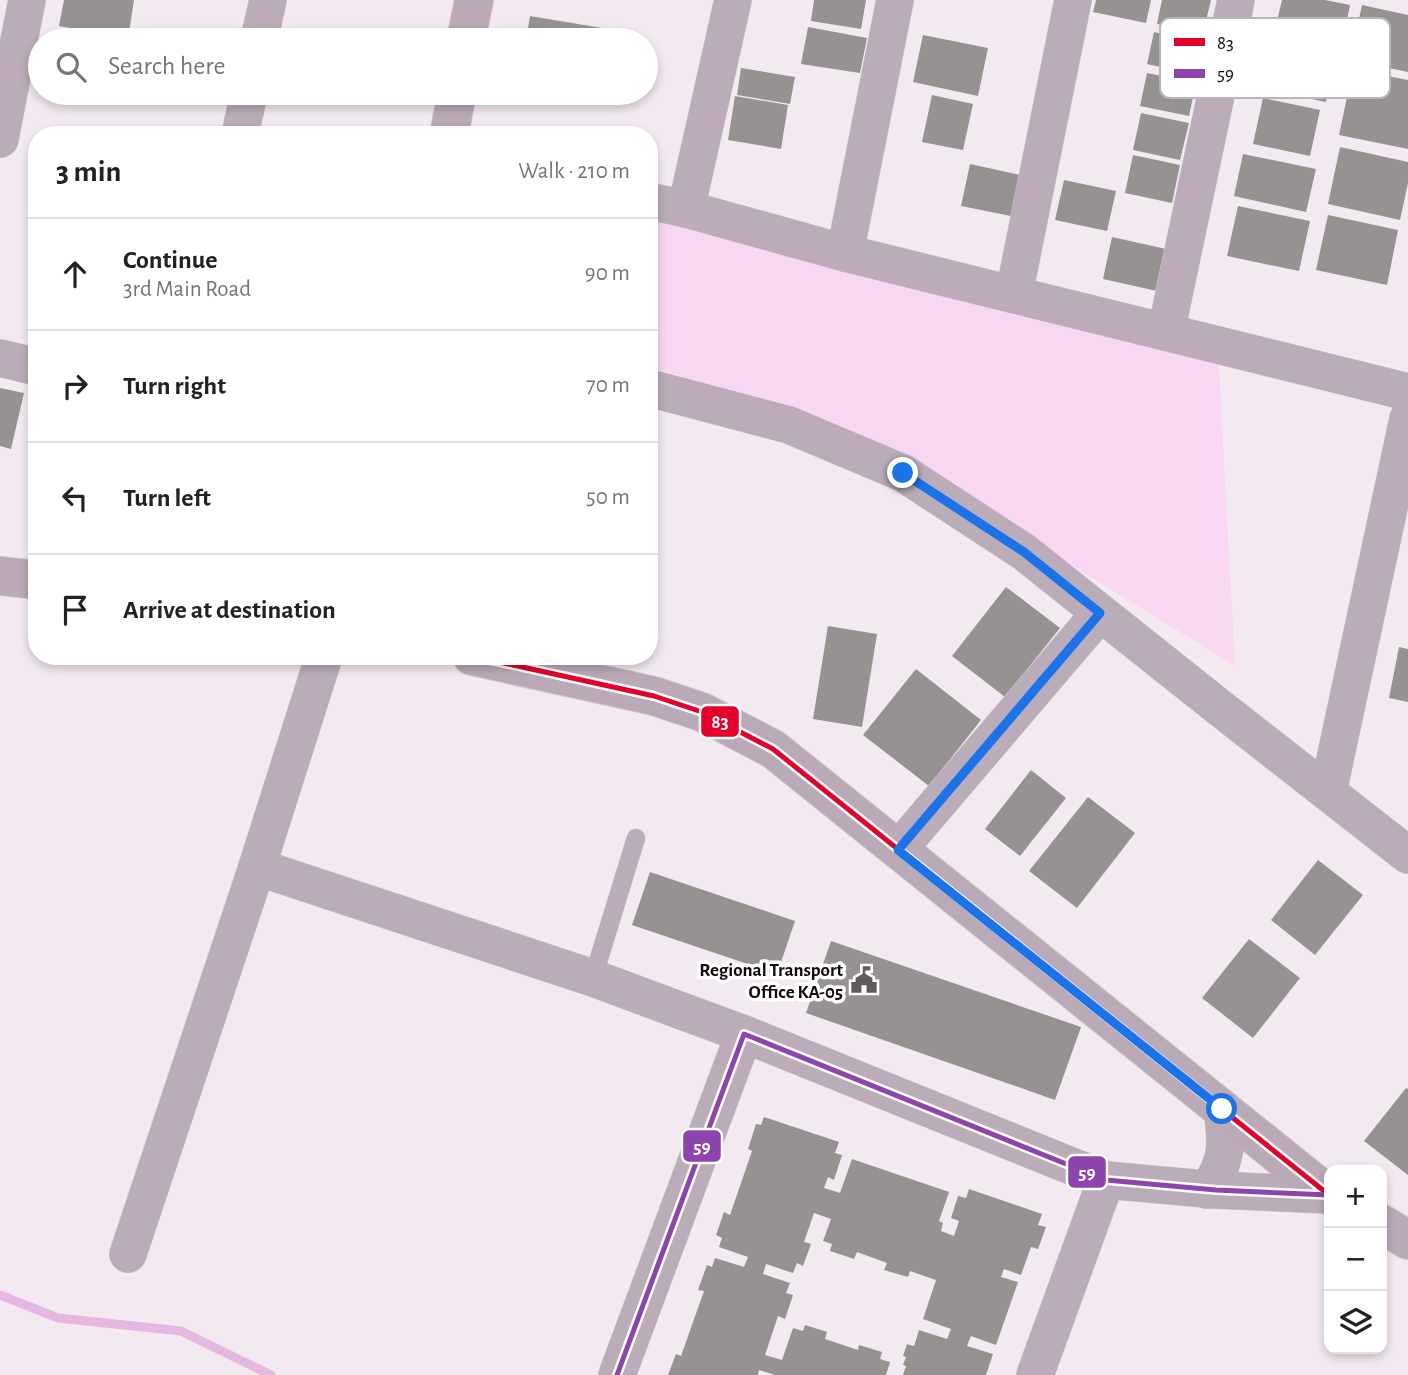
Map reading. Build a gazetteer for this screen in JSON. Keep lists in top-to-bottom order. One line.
{"places":{"public building":["Regional Transport Office KA-05"]},"lines":["transit line 83","transit line 59"],"legend":["83","59"],"page":{"search":"Search here","heading":["3 min","Walk · 210 m"],"list":[["Continue","3rd Main Road","90 m"],["Turn right","70 m"],["Turn left","50 m"],"Arrive at destination"],"map_buttons":["+","−"]}}
